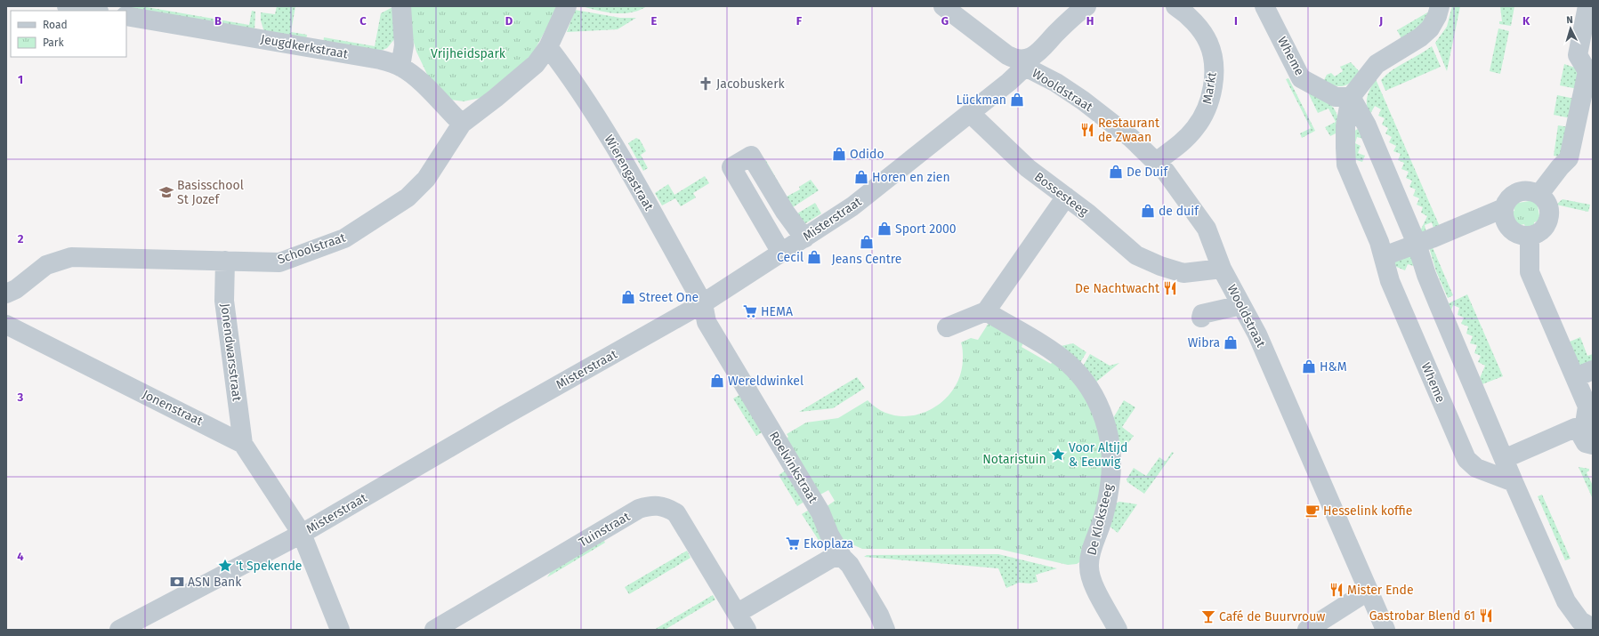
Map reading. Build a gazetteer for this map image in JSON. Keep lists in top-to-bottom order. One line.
{"streets":{"street":["Jeugdkerkstraat","Wheme","Markt","Wooldstraat","Wierengastraat","Bossesteeg","Misterstraat","Schoolstraat","Jonendwarsstraat","Jonenstraat","Roelvinkstraat","De Kloksteeg","Tuinstraat"]},"crossings":[["Jeugdkerkstraat","Schoolstraat"],["Markt","Wooldstraat"],["Wooldstraat","Bossesteeg"],["Wooldstraat","Misterstraat"],["Wierengastraat","Misterstraat"],["Wierengastraat","Schoolstraat"],["Wierengastraat","Roelvinkstraat"],["Bossesteeg","Misterstraat"],["Misterstraat","Roelvinkstraat"],["Schoolstraat","Jonendwarsstraat"],["Jonendwarsstraat","Jonenstraat"]],"parks":["Vrijheidspark","Notaristuin"],"places":{"church":["Jacobuskerk"],"shop":["Lückman","Odido","De Duif","Horen en zien","de duif","Sport 2000","Jeans Centre","Cecil","Street One","Wibra","H&M","Wereldwinkel"],"restaurant":["Restaurant de Zwaan","De Nachtwacht","Mister Ende","Gastrobar Blend 61"],"school or university":["Basisschool St Jozef"],"supermarket":["HEMA","Ekoplaza"],"place":["Voor Altijd & Eeuwig","'t Spekende"],"cafe":["Hesselink koffie"],"bank":["ASN Bank"],"bar":["Café de Buurvrouw"]},"legend":["Road","Park"],"north":"top","grid":{"columns":["B","C","D","E","F","G","H","I","J","K"],"rows":["1","2","3","4"]}}
